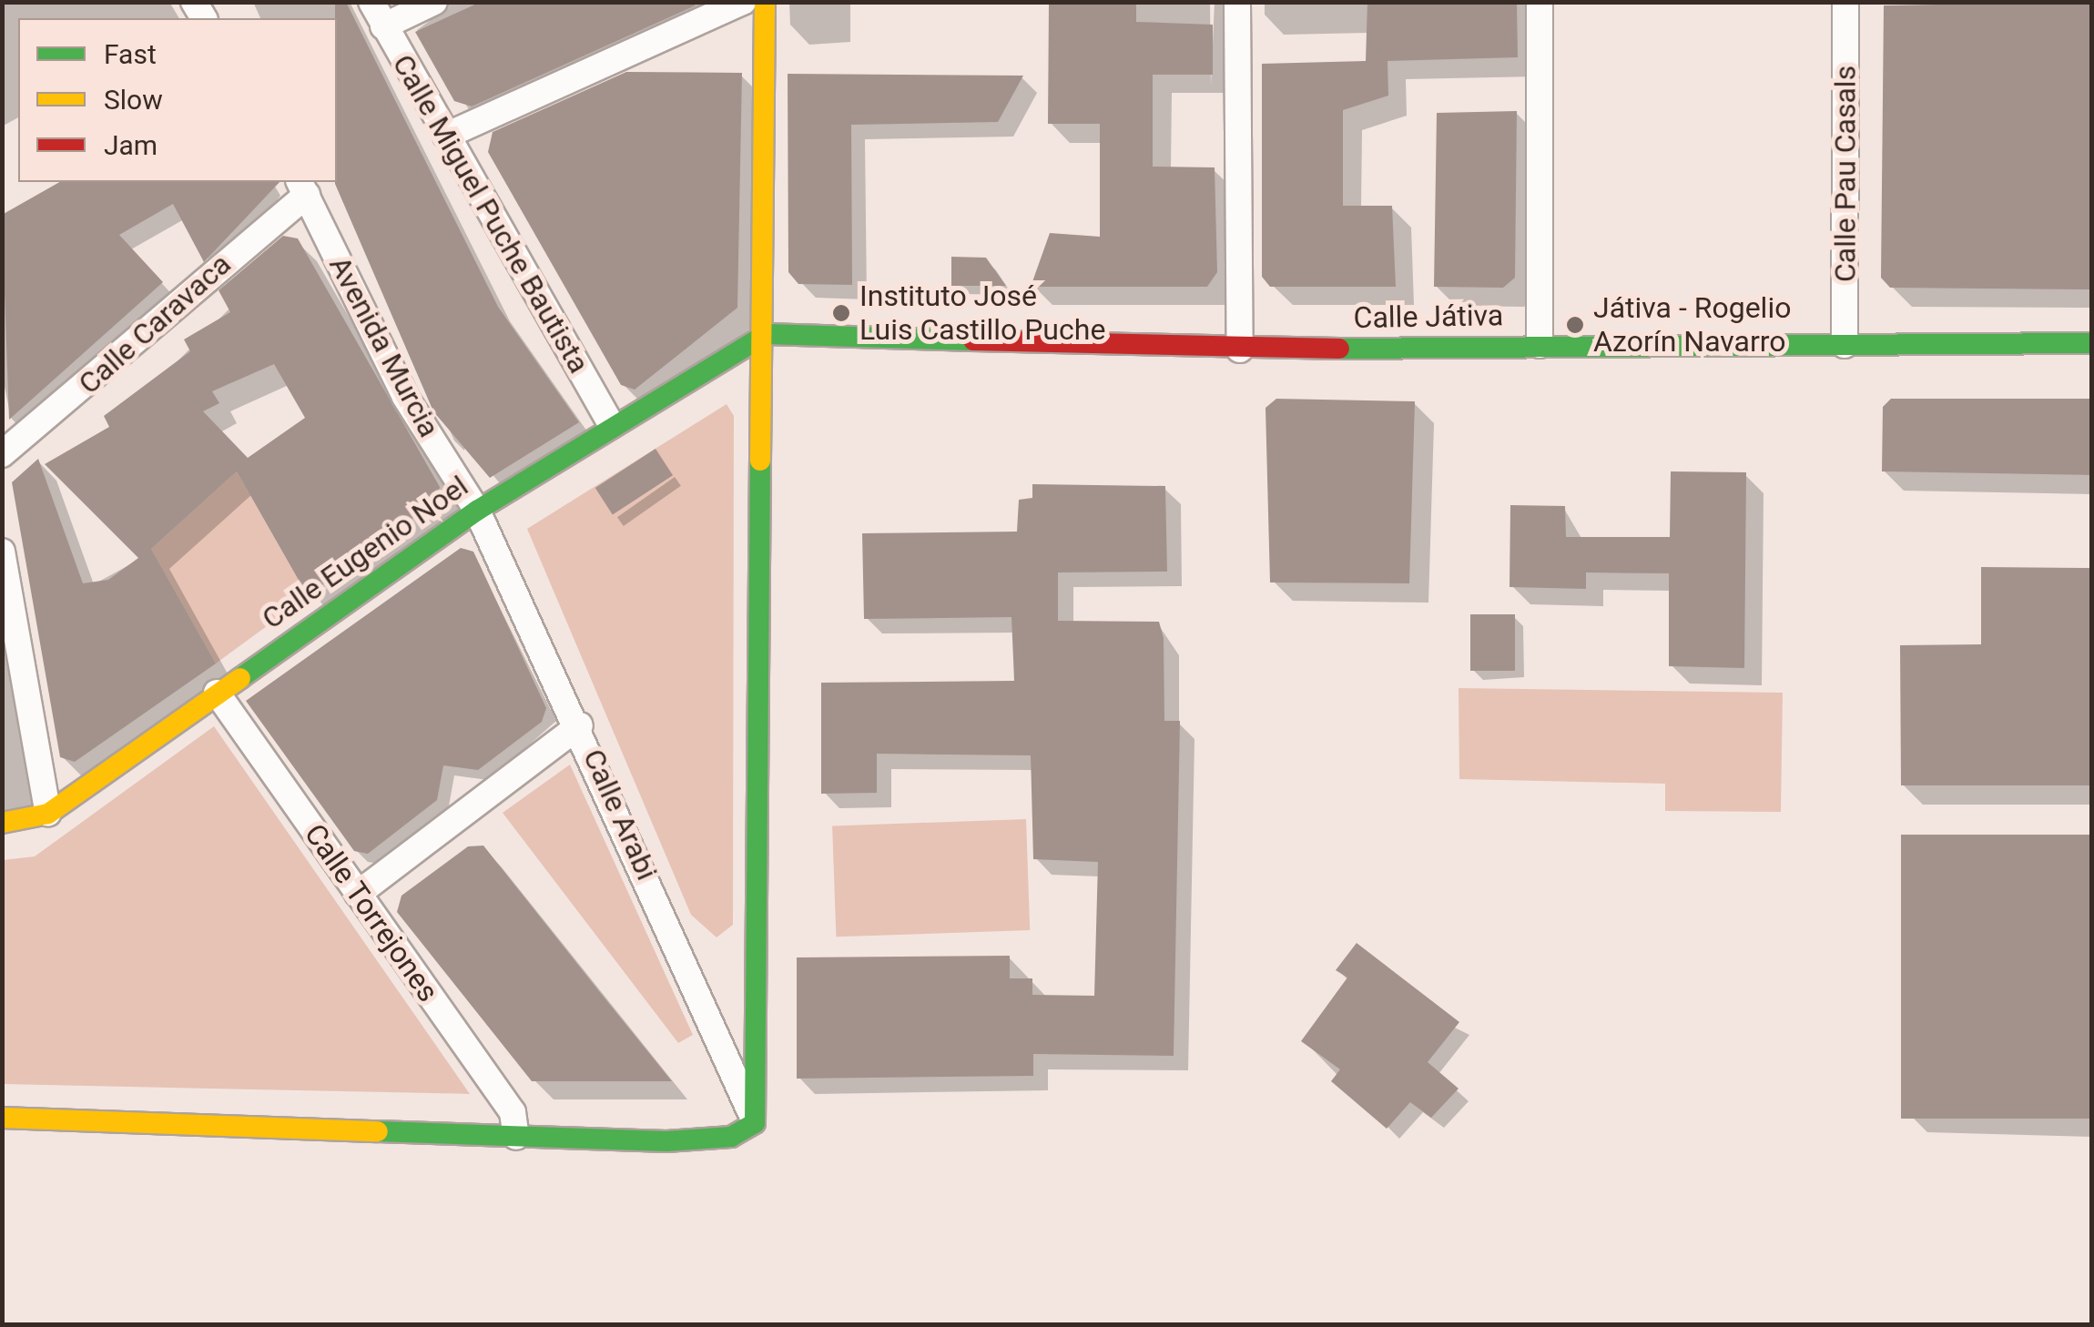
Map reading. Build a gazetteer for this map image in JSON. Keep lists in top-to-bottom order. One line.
{"streets":{"street":["Calle Pau Casals","Calle Miguel Puche Bautista","Calle Játiva","Calle Caravaca","Avenida Murcia","Calle Eugenio Noel","Calle Arabi","Calle Torrejones"]},"crossings":[["Calle Pau Casals","Calle Játiva"],["Calle Miguel Puche Bautista","Calle Eugenio Noel"],["Calle Játiva","Calle Eugenio Noel"],["Calle Caravaca","Avenida Murcia"],["Avenida Murcia","Calle Eugenio Noel"],["Avenida Murcia","Calle Arabi"],["Calle Eugenio Noel","Calle Arabi"],["Calle Eugenio Noel","Calle Torrejones"]],"places":["Instituto José Luis Castillo Puche","Játiva - Rogelio Azorín Navarro"],"legend":["Fast","Slow","Jam"]}
